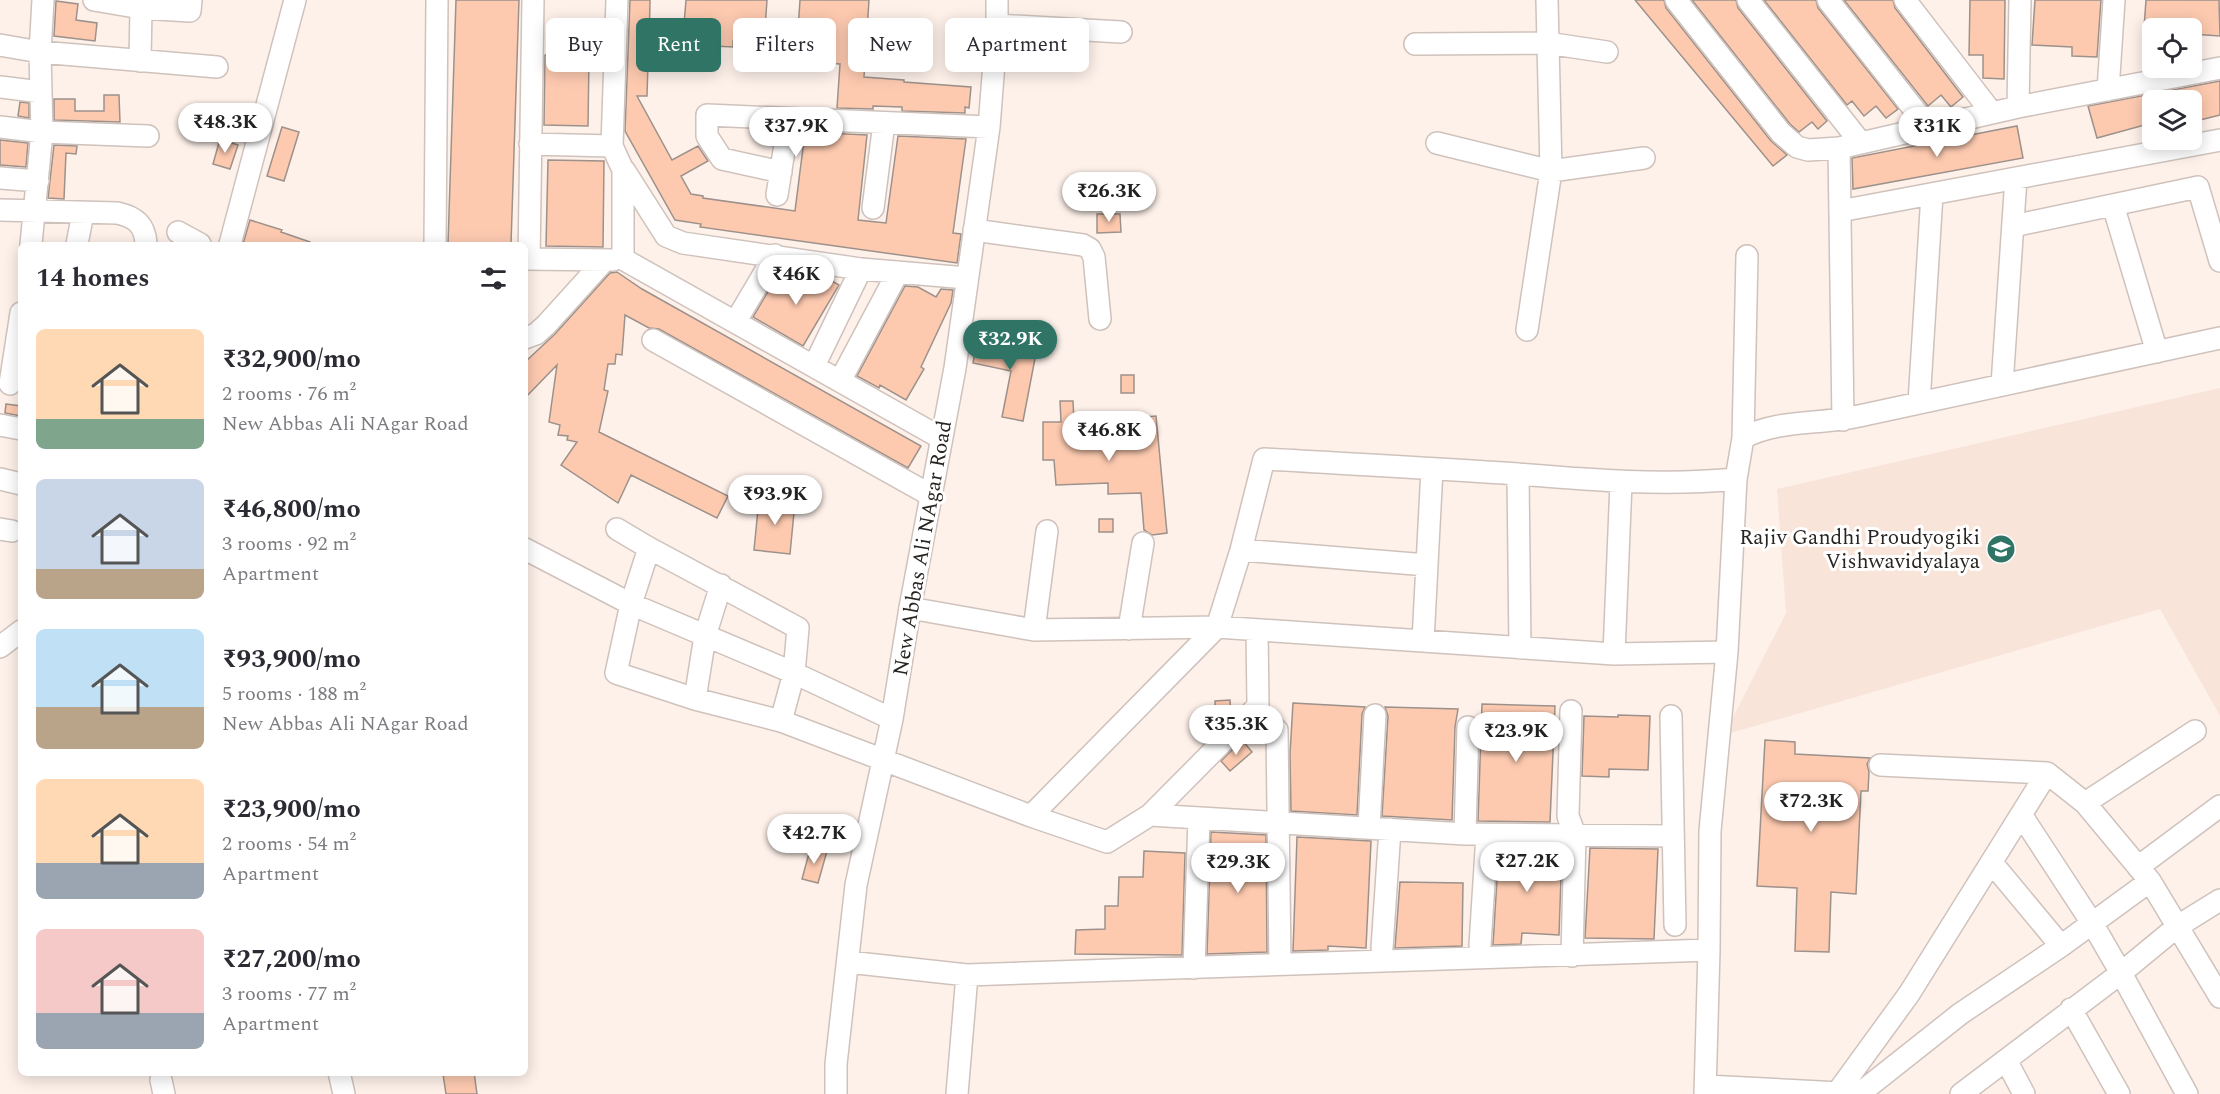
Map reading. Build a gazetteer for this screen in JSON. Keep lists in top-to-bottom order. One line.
{"streets":{"street":["New Abbas Ali NAgar Road"]},"places":{"school or university":["Rajiv Gandhi Proudyogiki Vishwavidyalaya"]},"page":{"chip":["Buy","Rent","Filters","New","Apartment"],"price":["₹48.3K","₹37.9K","₹31K","₹26.3K","₹46K","₹32.9K","₹46.8K","₹93.9K","₹35.3K","₹23.9K","₹72.3K","₹42.7K","₹27.2K","₹29.3K"],"heading":"14 homes","list":[{"name":"₹32,900/mo","note":"2 rooms · 76 m² · New Abbas Ali NAgar Road"},{"name":"₹46,800/mo","note":"3 rooms · 92 m² · Apartment"},{"name":"₹93,900/mo","note":"5 rooms · 188 m² · New Abbas Ali NAgar Road"},{"name":"₹23,900/mo","note":"2 rooms · 54 m² · Apartment"},{"name":"₹27,200/mo","note":"3 rooms · 77 m² · Apartment"}]}}
